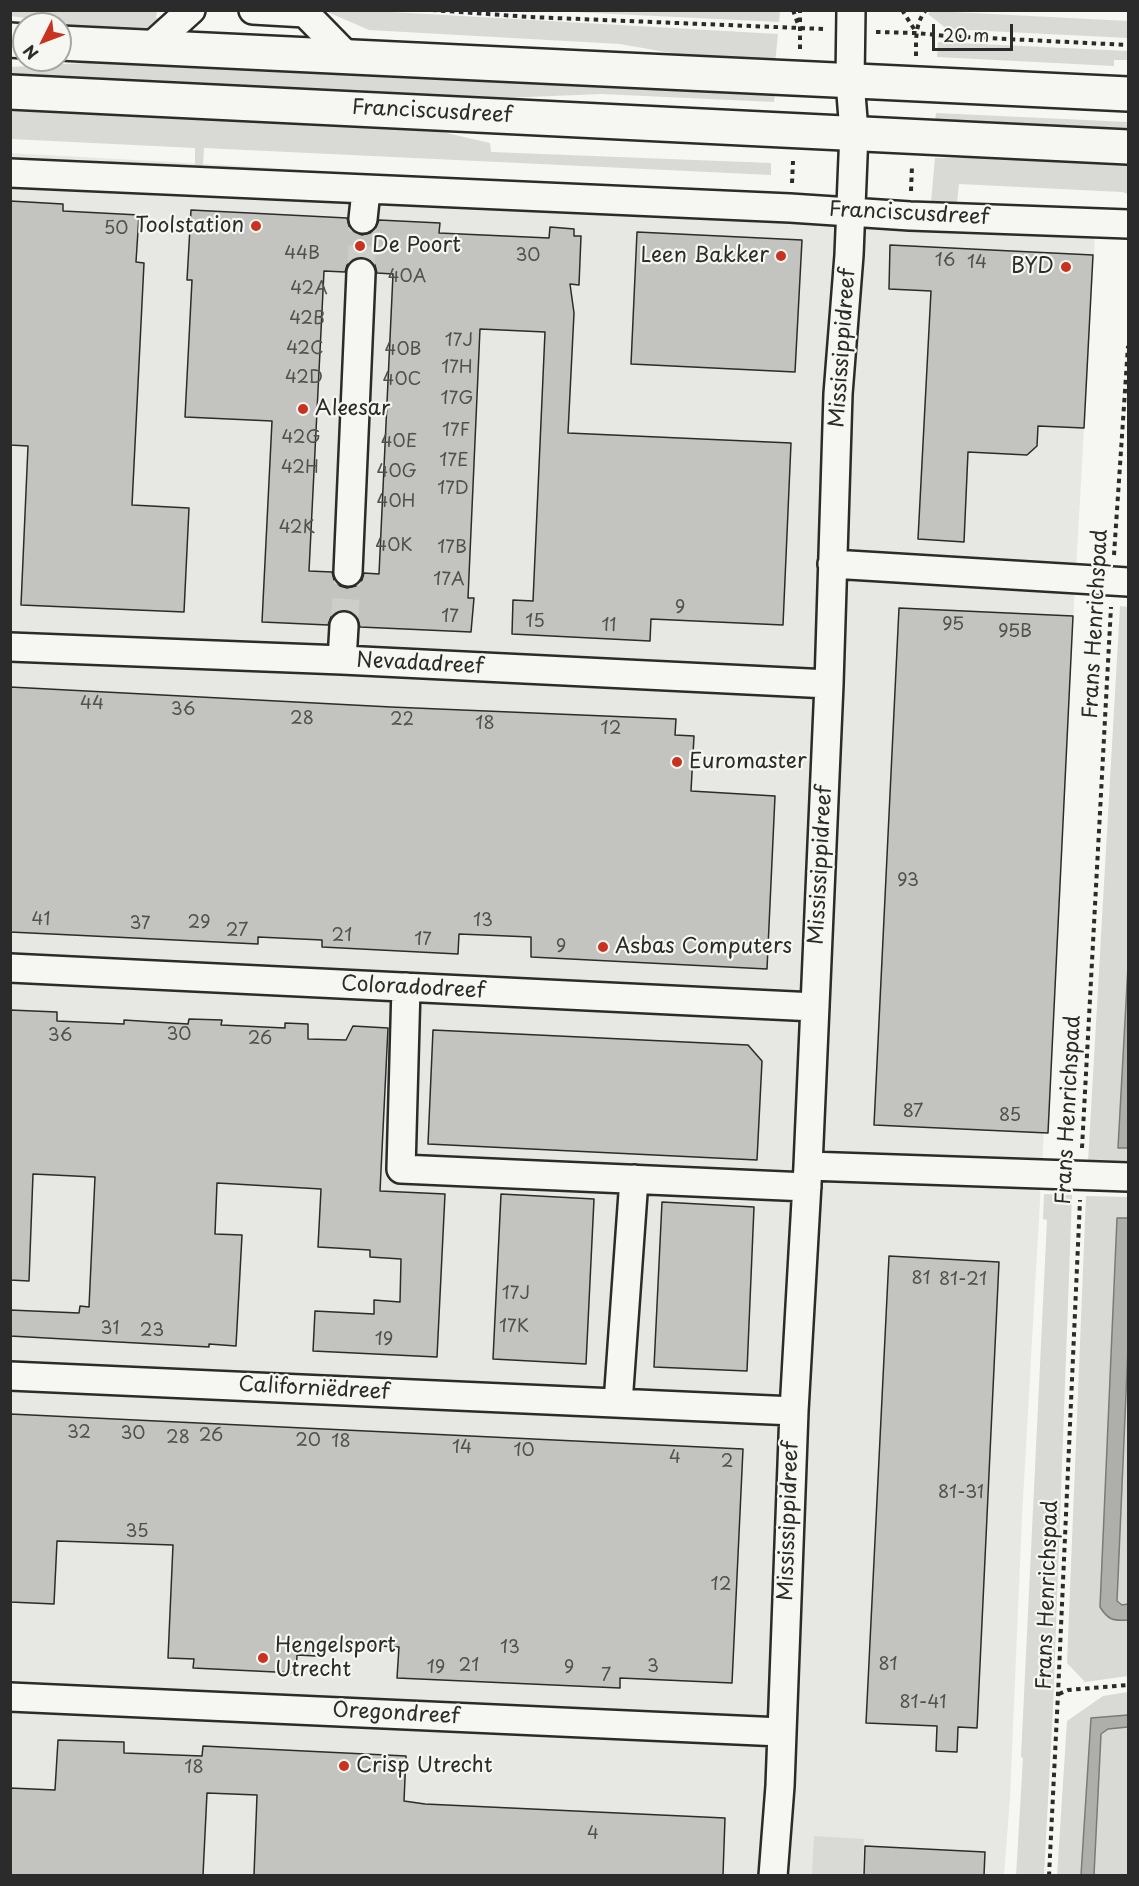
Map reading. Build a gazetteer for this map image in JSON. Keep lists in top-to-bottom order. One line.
{"streets":{"main road":["Franciscusdreef"],"street":["Mississippidreef","Nevadadreef","Coloradodreef","Californiëdreef","Oregondreef"],"path":["Frans Henrichspad"]},"crossings":[["Franciscusdreef","Mississippidreef"],["Mississippidreef","Nevadadreef"],["Mississippidreef","Coloradodreef"],["Mississippidreef","Californiëdreef"],["Mississippidreef","Oregondreef"]],"places":["Toolstation","De Poort","Leen Bakker","BYD","Aleesar","Euromaster","Asbas Computers","Hengelsport Utrecht","Crisp Utrecht"],"house_numbers":["50","44B","30","16","14","40A","42A","42B","17J","42C","40B","17H","42D","40C","17G","17F","42G","40E","17E","42H","40G","17D","40H","42K","40K","17B","17A","9","17","15","95","11","95B","44","36","28","22","18","12","93","41","13","29","37","27","21","17","9","30","36","26","87","85","81","81-21","17J","17K","31","23","19","32","30","26","28","20","18","14","10","4","2","81-31","35","12","13","81","21","3","19","9","7","81-41","18","4"],"scale_bar":"20 m","north":"bottom left"}
